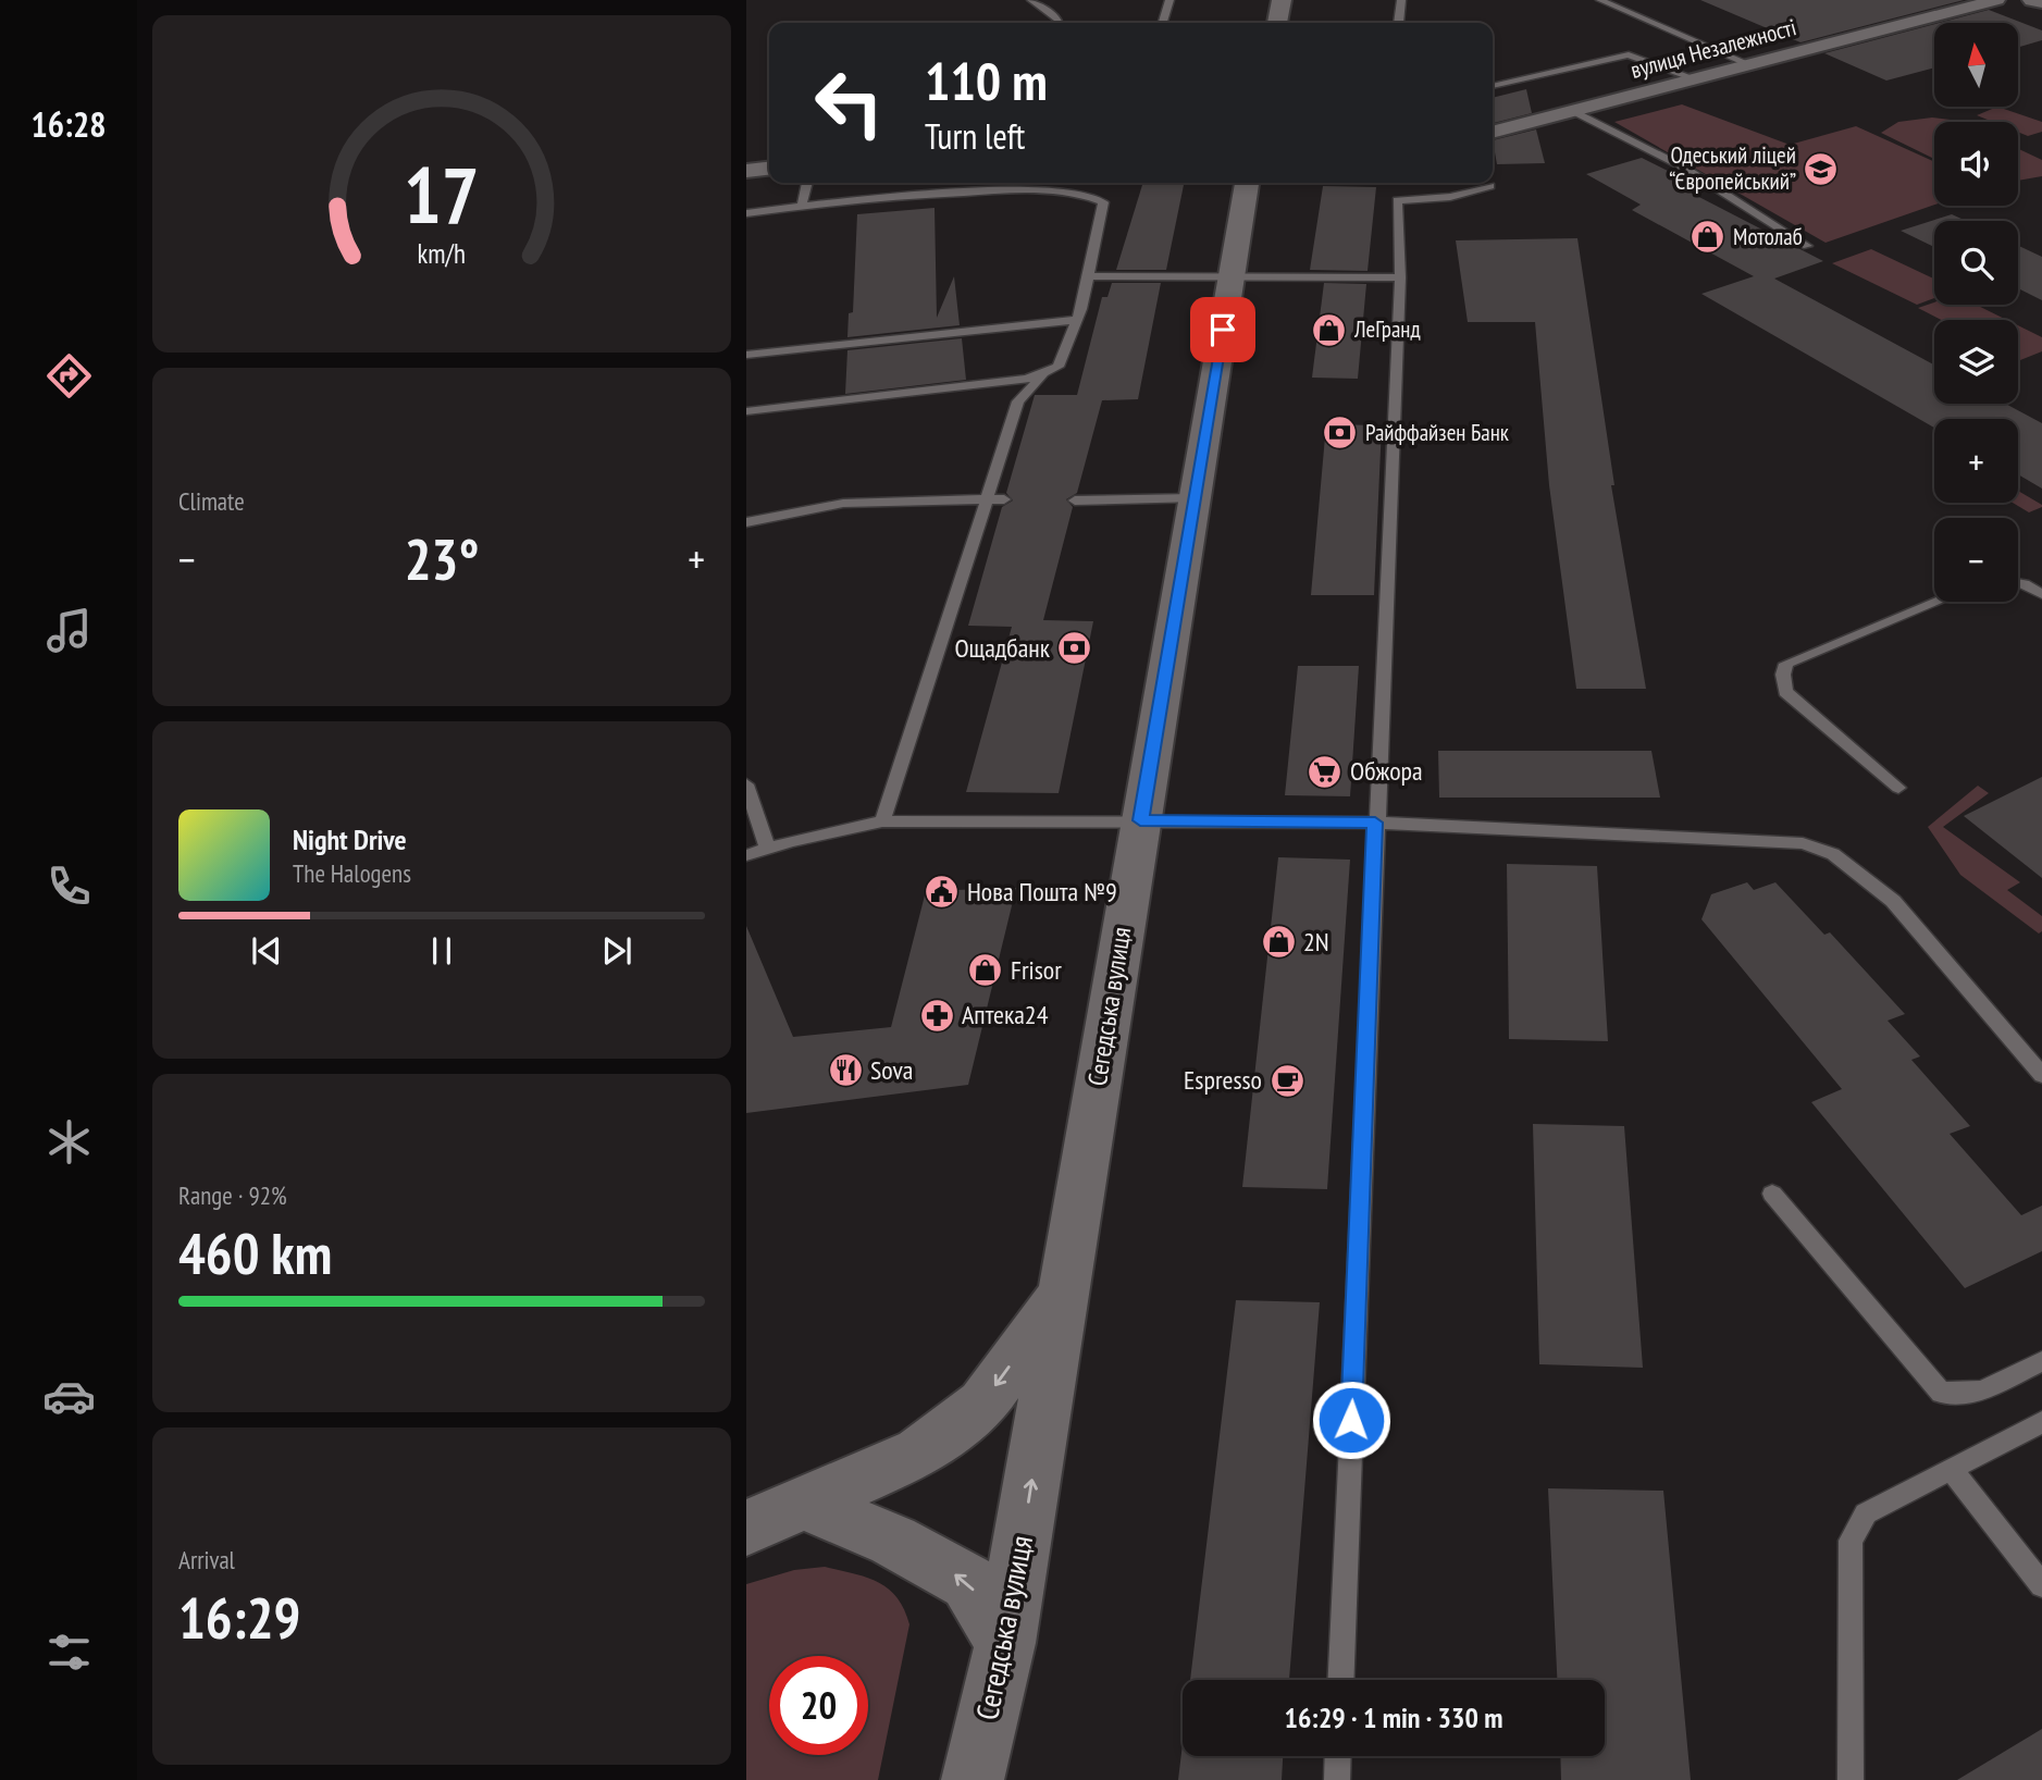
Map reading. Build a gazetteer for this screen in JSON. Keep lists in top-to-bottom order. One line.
{"streets":{"main road":["Сегедська вулиця"],"street":["вулиця Незалежності"]},"places":{"school or university":["Одеський ліцей “Європейський”"],"shop":["Мотолаб","ЛеГранд","2N","Frisor"],"bank":["Райффайзен Банк","Ощадбанк"],"supermarket":["Обжора"],"public building":["Нова Пошта №9"],"pharmacy":["Аптека24"],"restaurant":["Sova"],"cafe":["Espresso"]},"north":"top","page":{"tabs":"16:28","map_buttons":["+","−"],"turn":["110 m","Turn left"],"tile":["Climate",["Range · 92%","460 km"],["Arrival","16:29"]],"heat":["−","23°","+"],"song":["Night Drive","The Halogens"],"limit":"20","trip":"16:29 · 1 min · 330 m","gauge":["17","km/h"]}}
